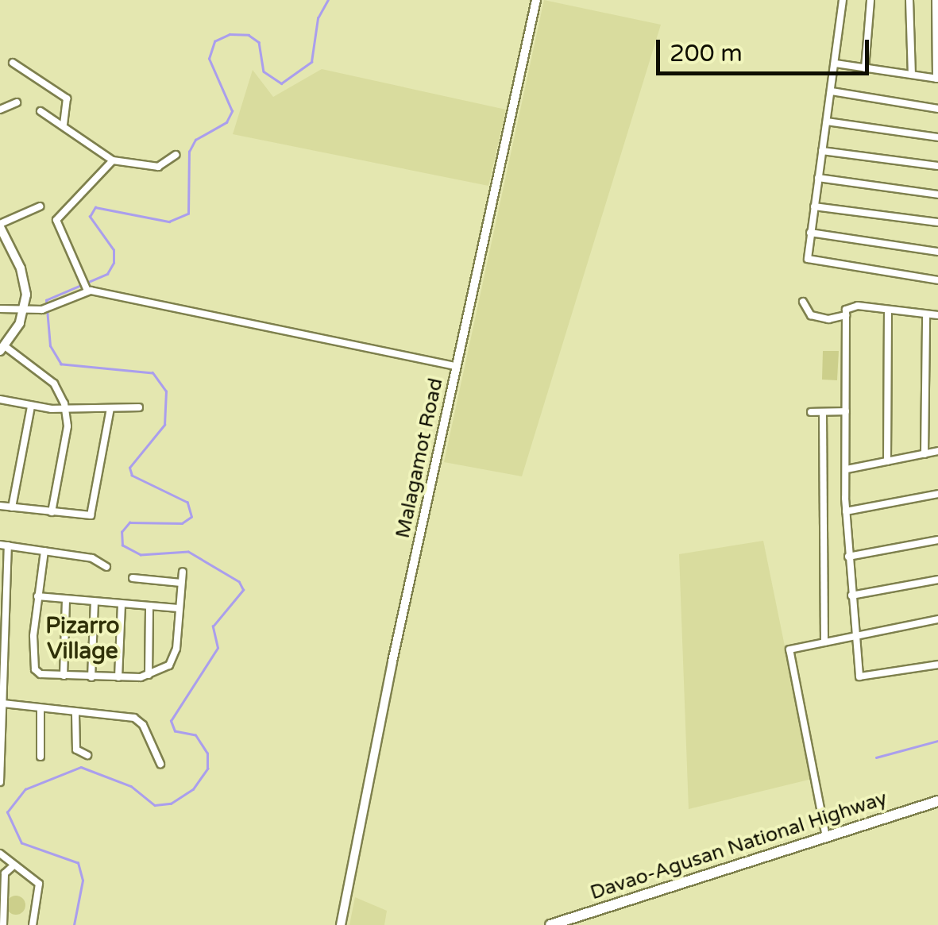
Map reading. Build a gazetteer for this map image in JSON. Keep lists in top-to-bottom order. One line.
{"streets":{"highway":["Davao-Agusan National Highway"],"street":["Malagamot Road"]},"districts":["Pizarro Village"],"scale_bar":"200 m"}
